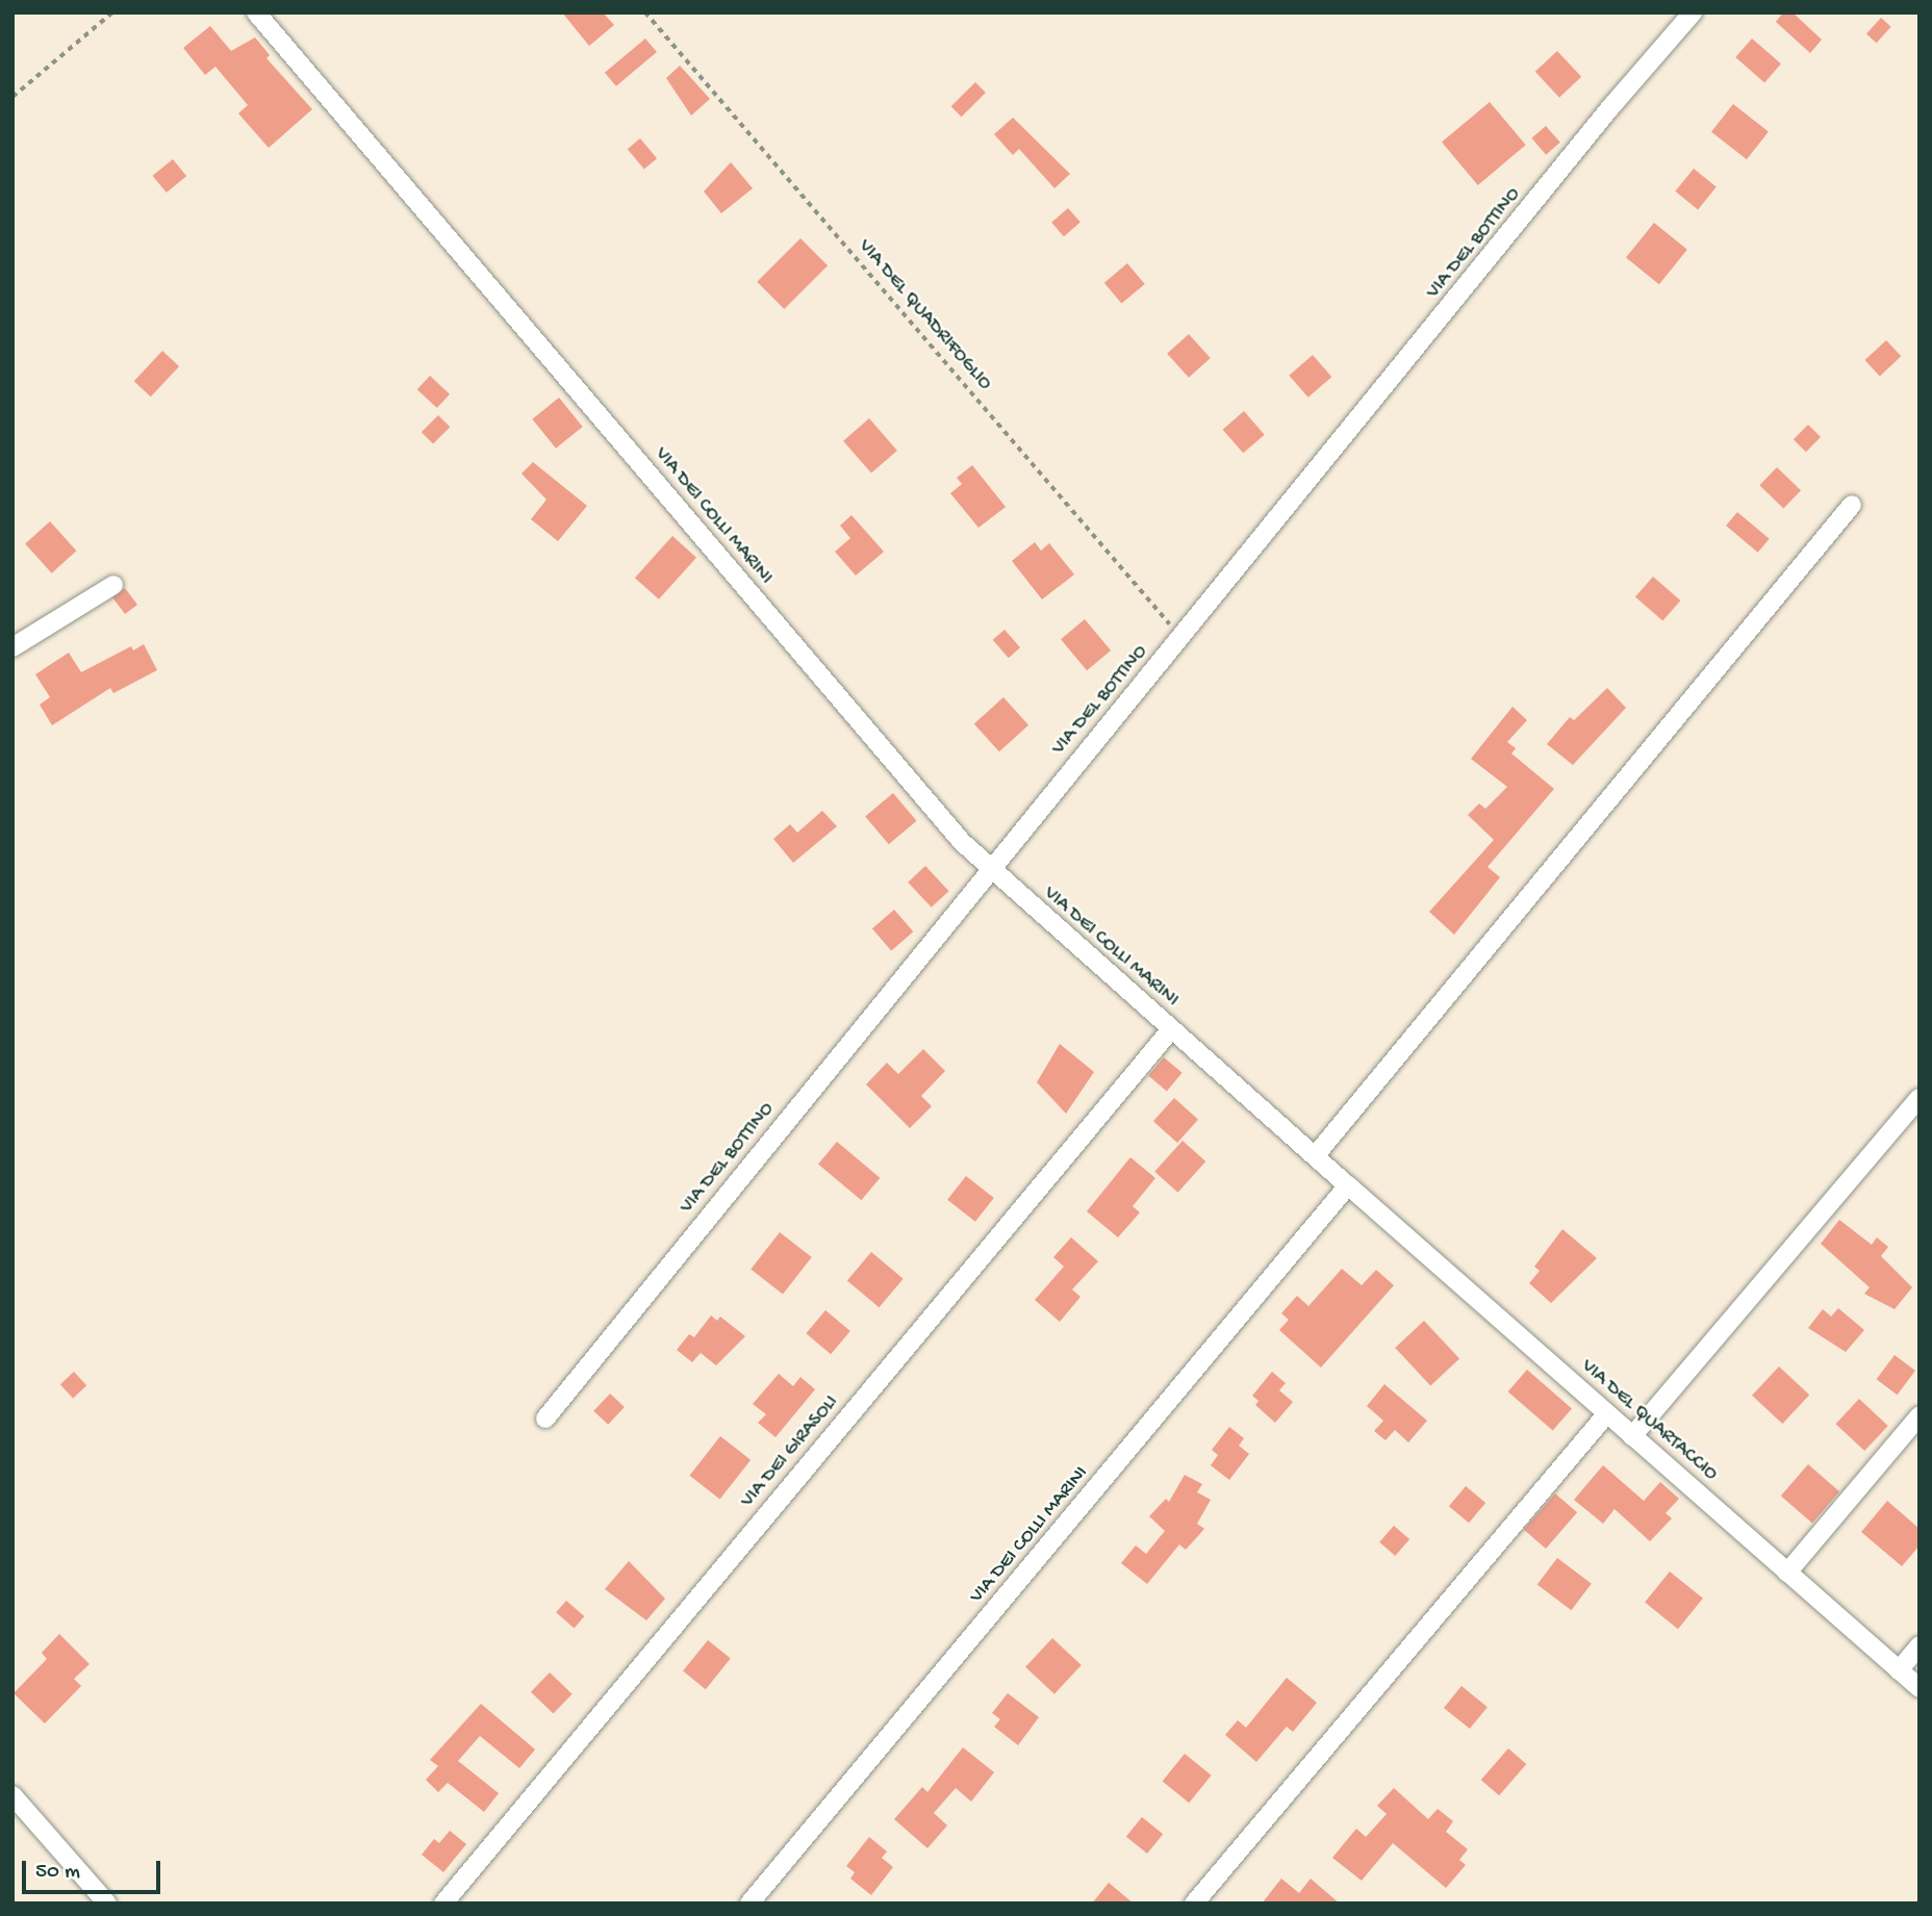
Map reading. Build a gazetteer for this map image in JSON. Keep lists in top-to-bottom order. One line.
{"streets":{"street":["VIA DEL BOTTINO","VIA DEI COLLI MARINI","VIA DEL QUARTACCIO","VIA DEI GIRASOLI"],"path":["VIA DEL QUADRIFOGLIO"]},"crossings":[["VIA DEL BOTTINO","VIA DEL QUADRIFOGLIO"],["VIA DEL BOTTINO","VIA DEI COLLI MARINI"],["VIA DEI COLLI MARINI","VIA DEL QUARTACCIO"],["VIA DEI COLLI MARINI","VIA DEI GIRASOLI"]],"scale_bar":"50 m"}
